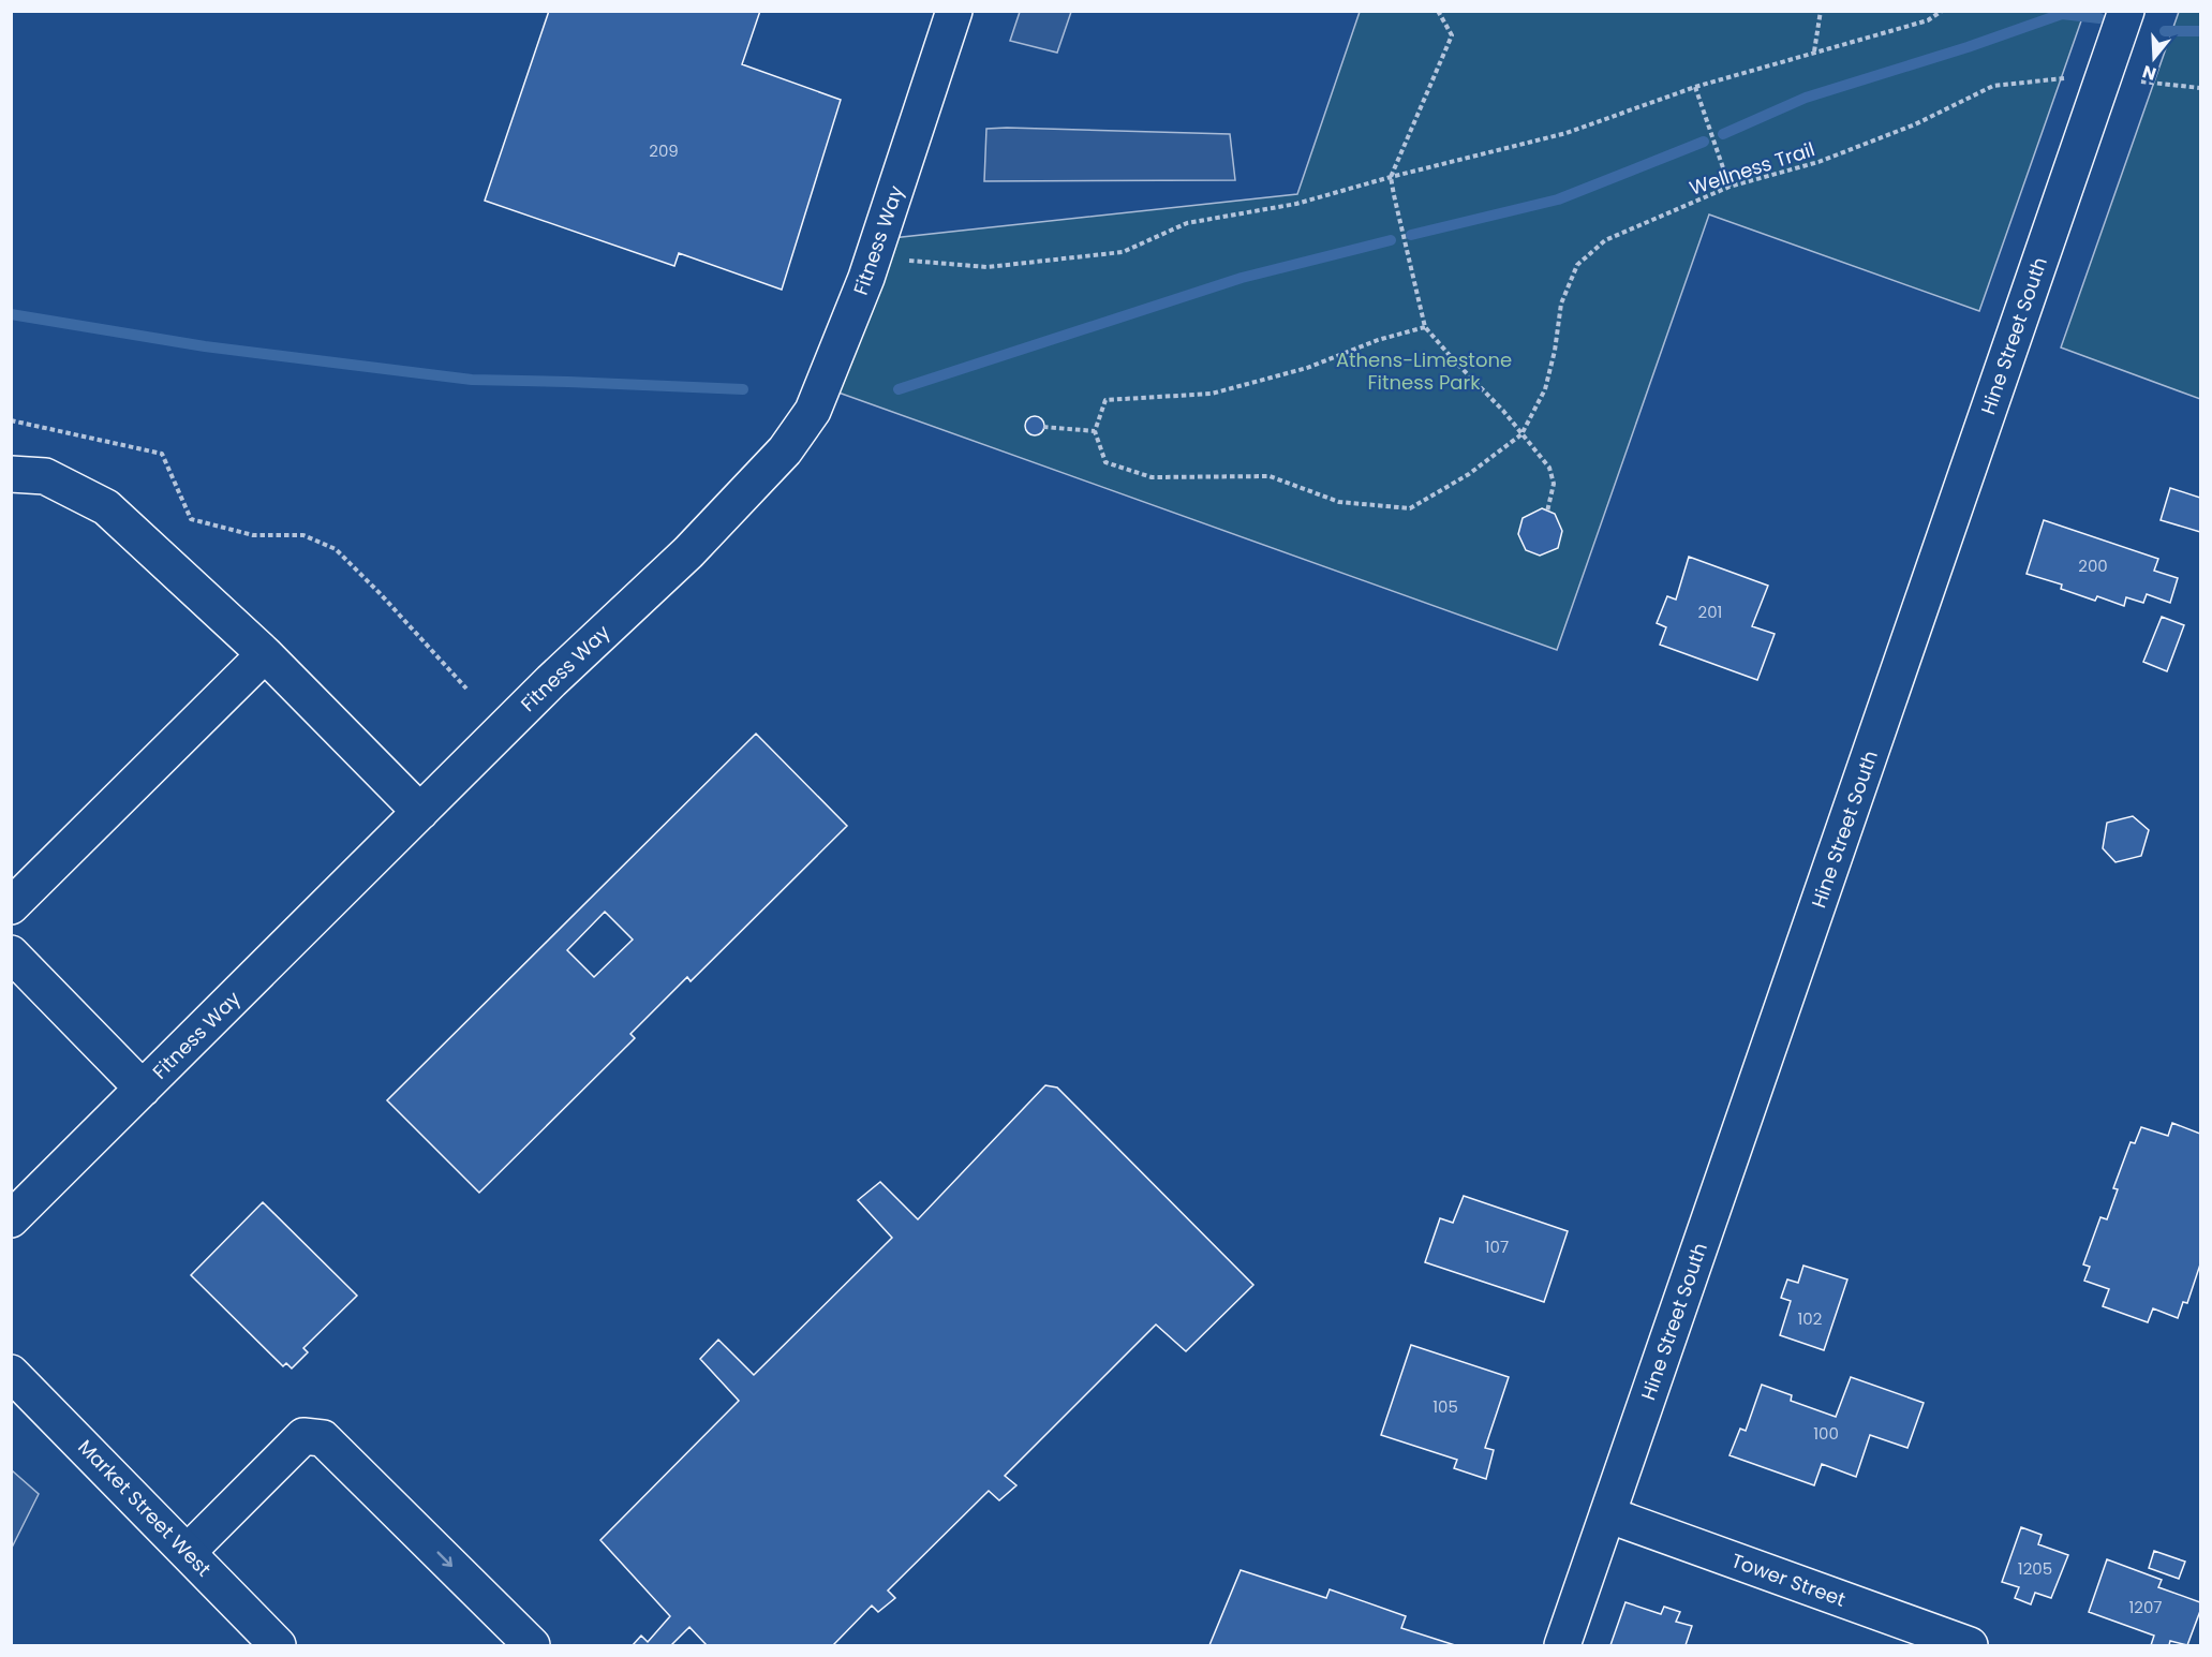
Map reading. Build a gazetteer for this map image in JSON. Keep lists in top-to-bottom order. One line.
{"streets":{"street":["Fitness Way","Hine Street South","Market Street West","Tower Street"],"path":["Wellness Trail"]},"crossings":[["Hine Street South","Tower Street"]],"parks":["Athens-Limestone Fitness Park"],"house_numbers":["209","200","201","107","102","105","100","1205","1207"],"north":"bottom"}
